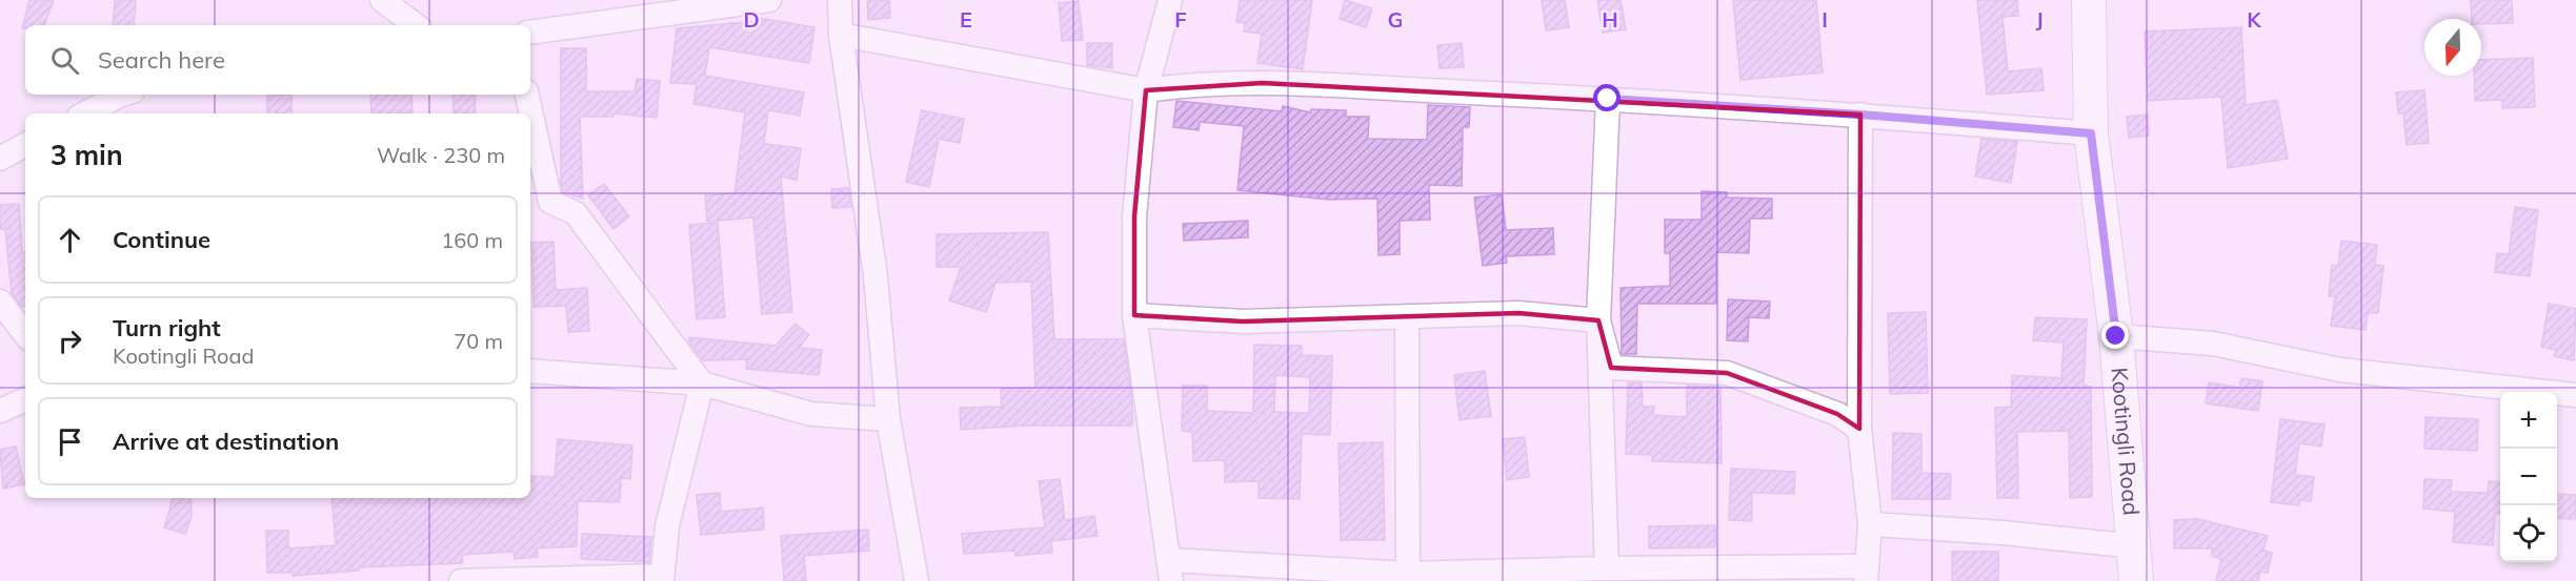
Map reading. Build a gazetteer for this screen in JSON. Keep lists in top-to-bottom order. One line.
{"streets":{"street":["Kootingli Road"]},"north":"bottom","page":{"search":"Search here","heading":["3 min","Walk · 230 m"],"list":[["Continue","160 m"],["Turn right","Kootingli Road","70 m"],"Arrive at destination"],"map_buttons":["+","−"]},"grid":{"columns":["D","E","F","G","H","I","J","K"]}}
